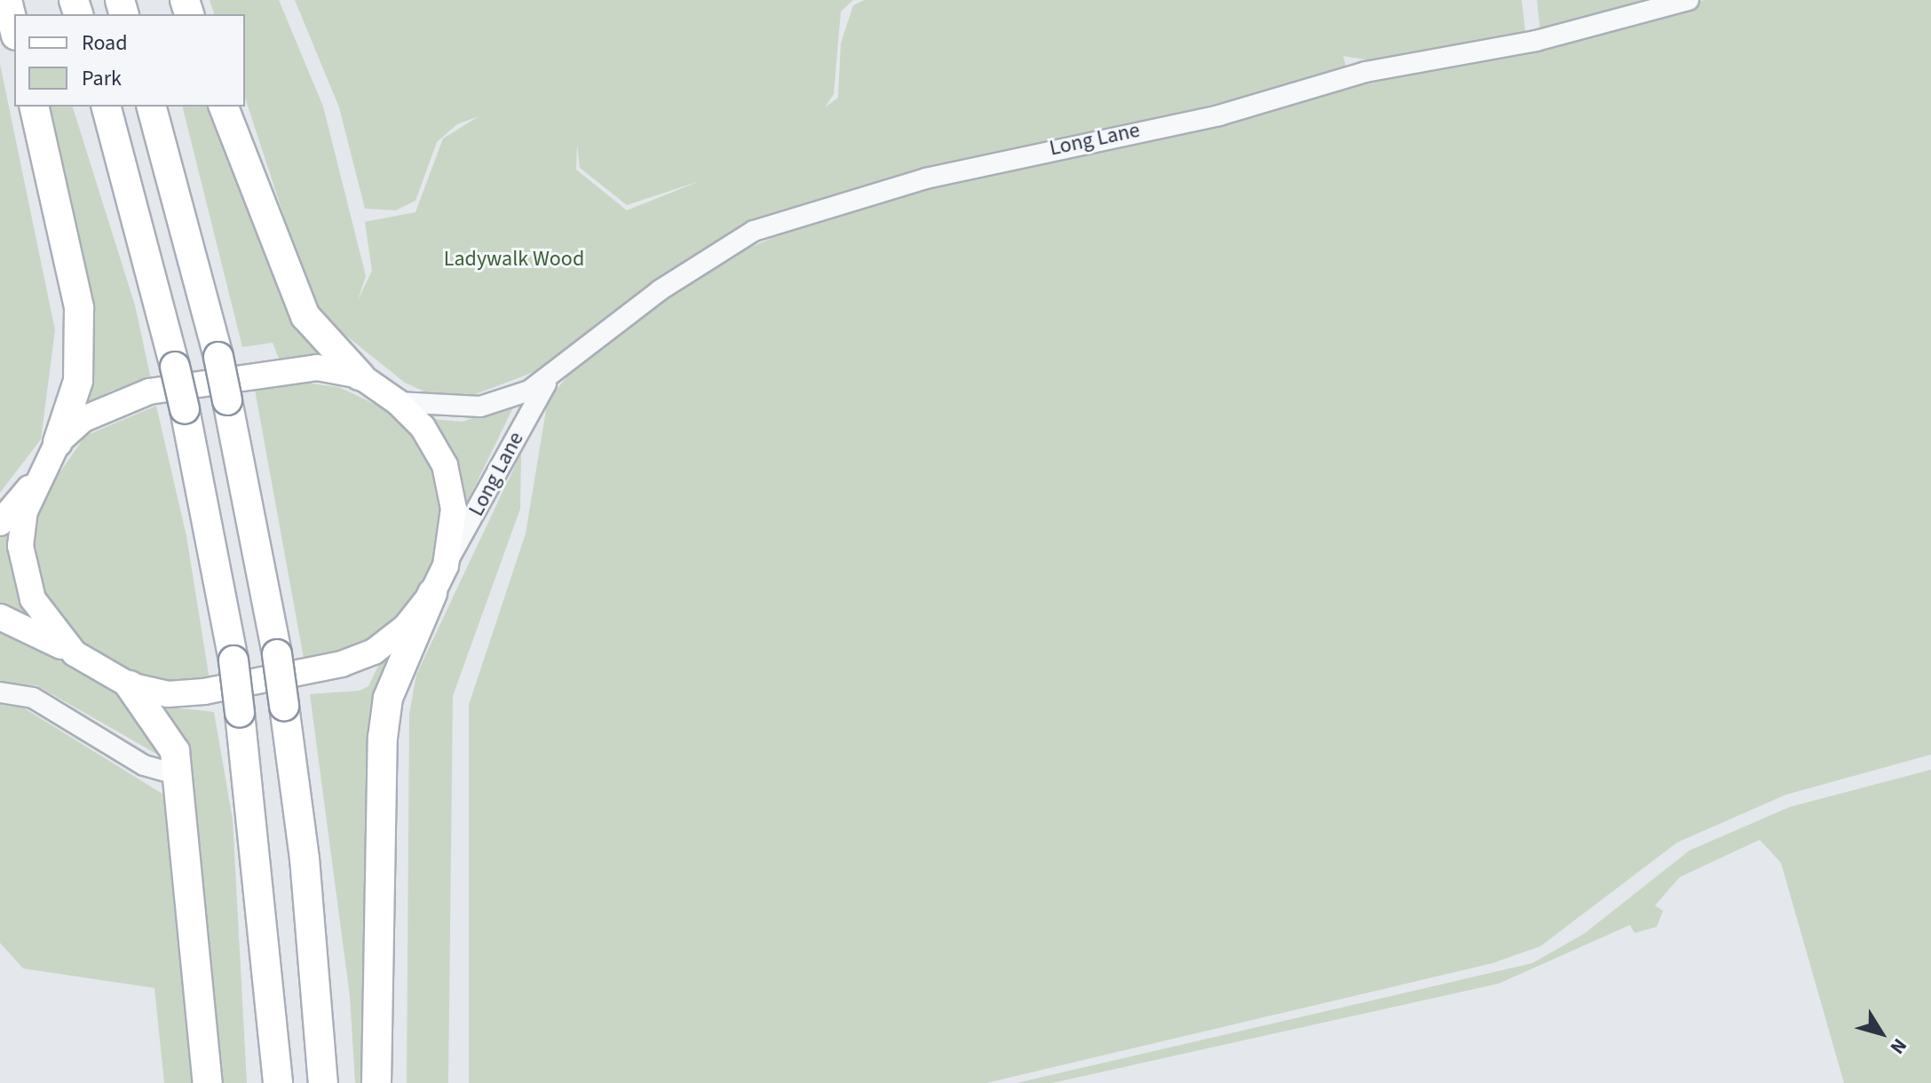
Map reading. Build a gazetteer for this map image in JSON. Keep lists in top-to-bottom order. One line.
{"streets":{"street":["Long Lane"]},"parks":["Ladywalk Wood"],"legend":["Road","Park"],"north":"bottom right"}
